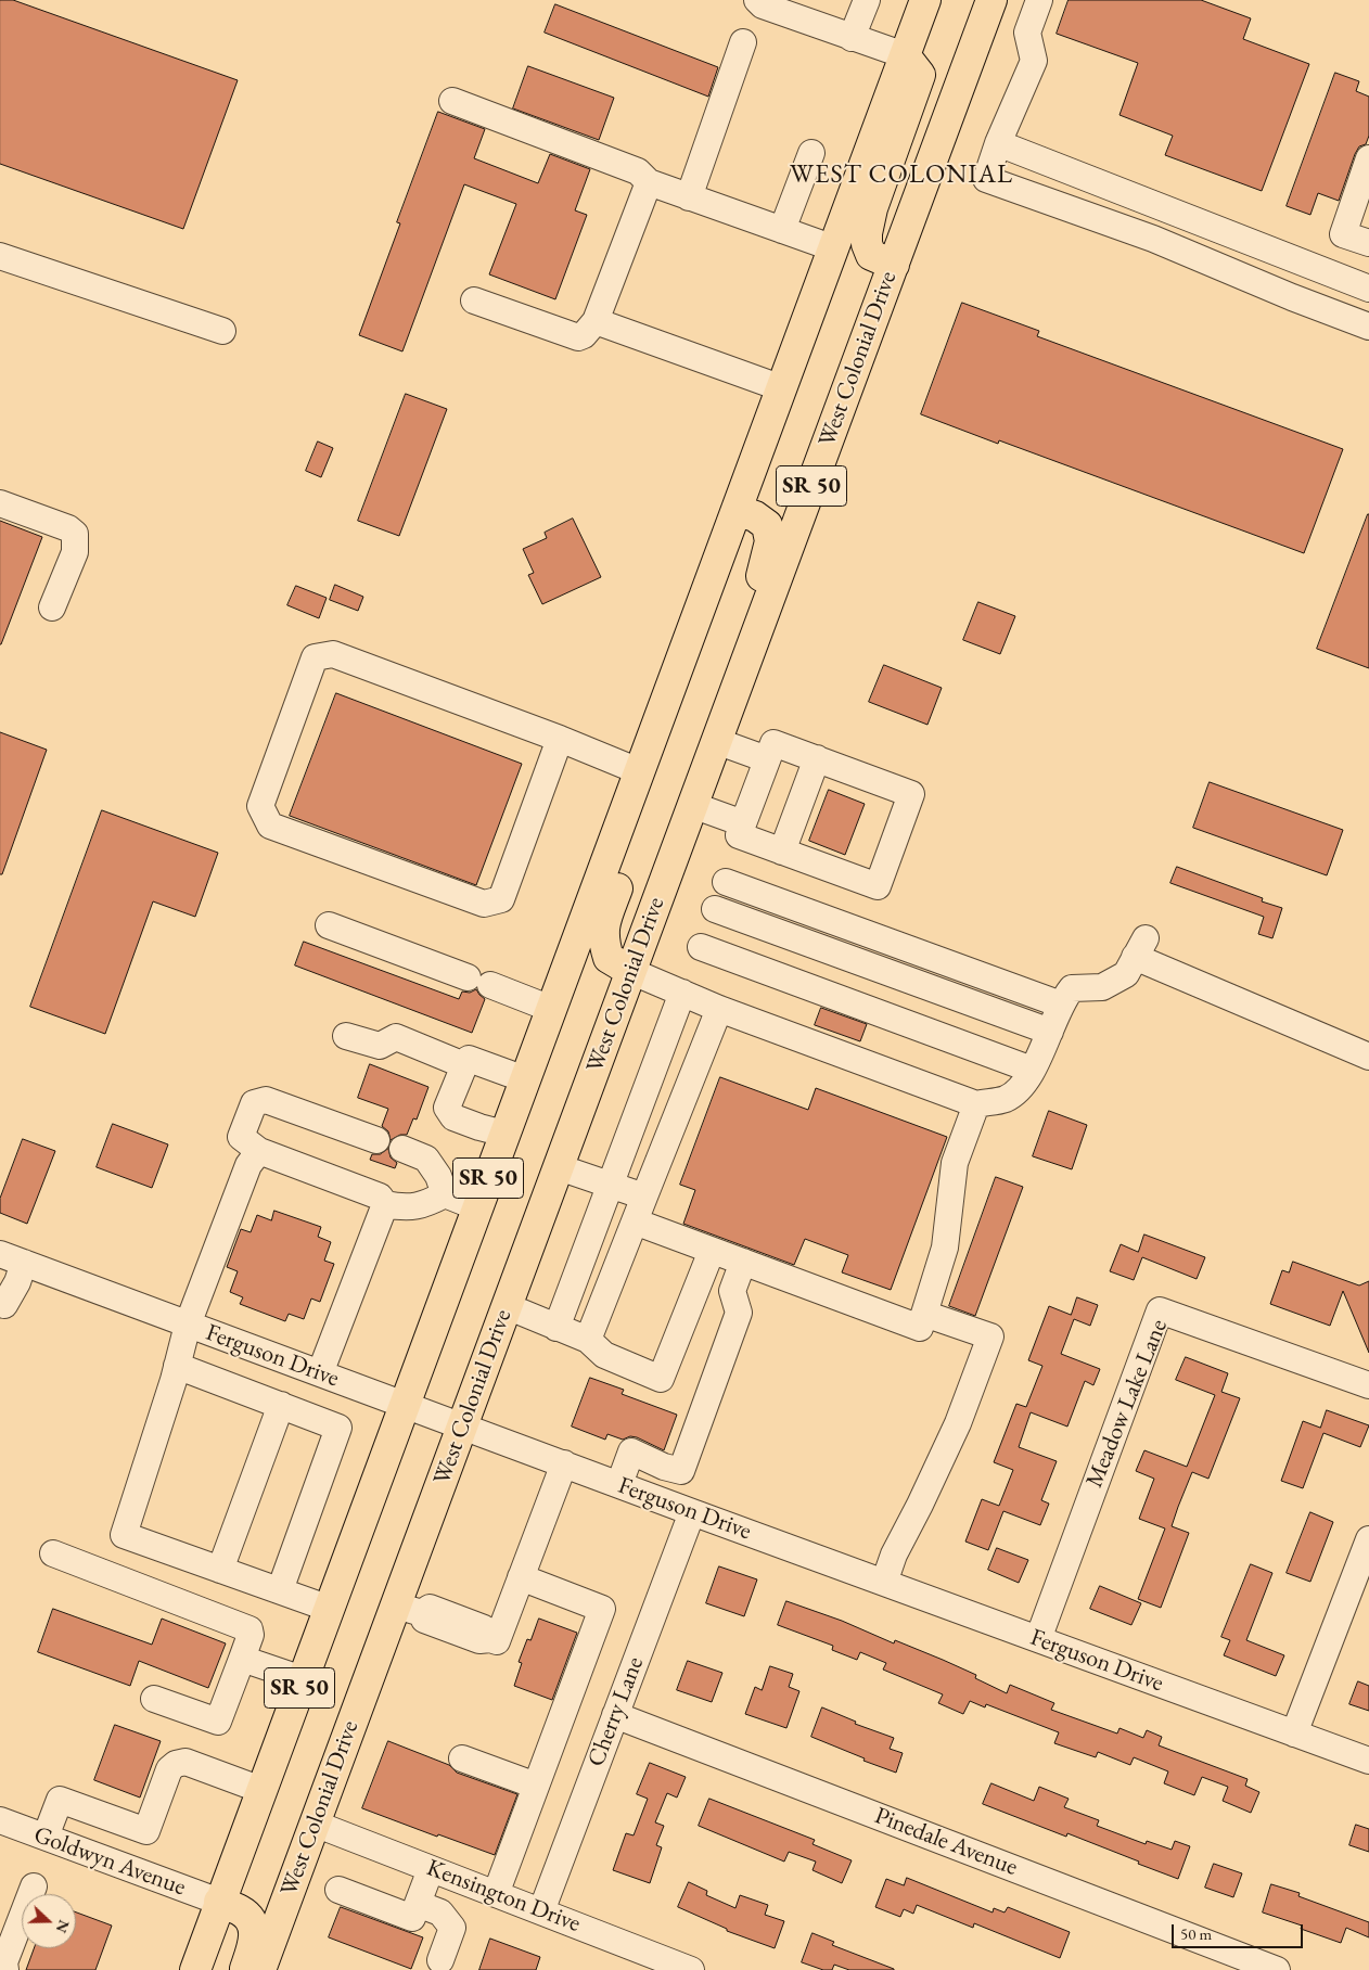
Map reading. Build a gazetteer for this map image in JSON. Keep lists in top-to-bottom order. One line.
{"streets":{"highway":["West Colonial Drive","SR 50"],"street":["Ferguson Drive","Meadow Lake Lane","Cherry Lane","Pinedale Avenue","Goldwyn Avenue","Kensington Drive"]},"crossings":[["West Colonial Drive","Ferguson Drive"],["West Colonial Drive","Kensington Drive"],["SR 50","Ferguson Drive"],["SR 50","Goldwyn Avenue"],["Ferguson Drive","Meadow Lake Lane"],["Ferguson Drive","Cherry Lane"],["Cherry Lane","Pinedale Avenue"],["Cherry Lane","Kensington Drive"]],"districts":["WEST COLONIAL"],"scale_bar":"50 m","north":"right"}
